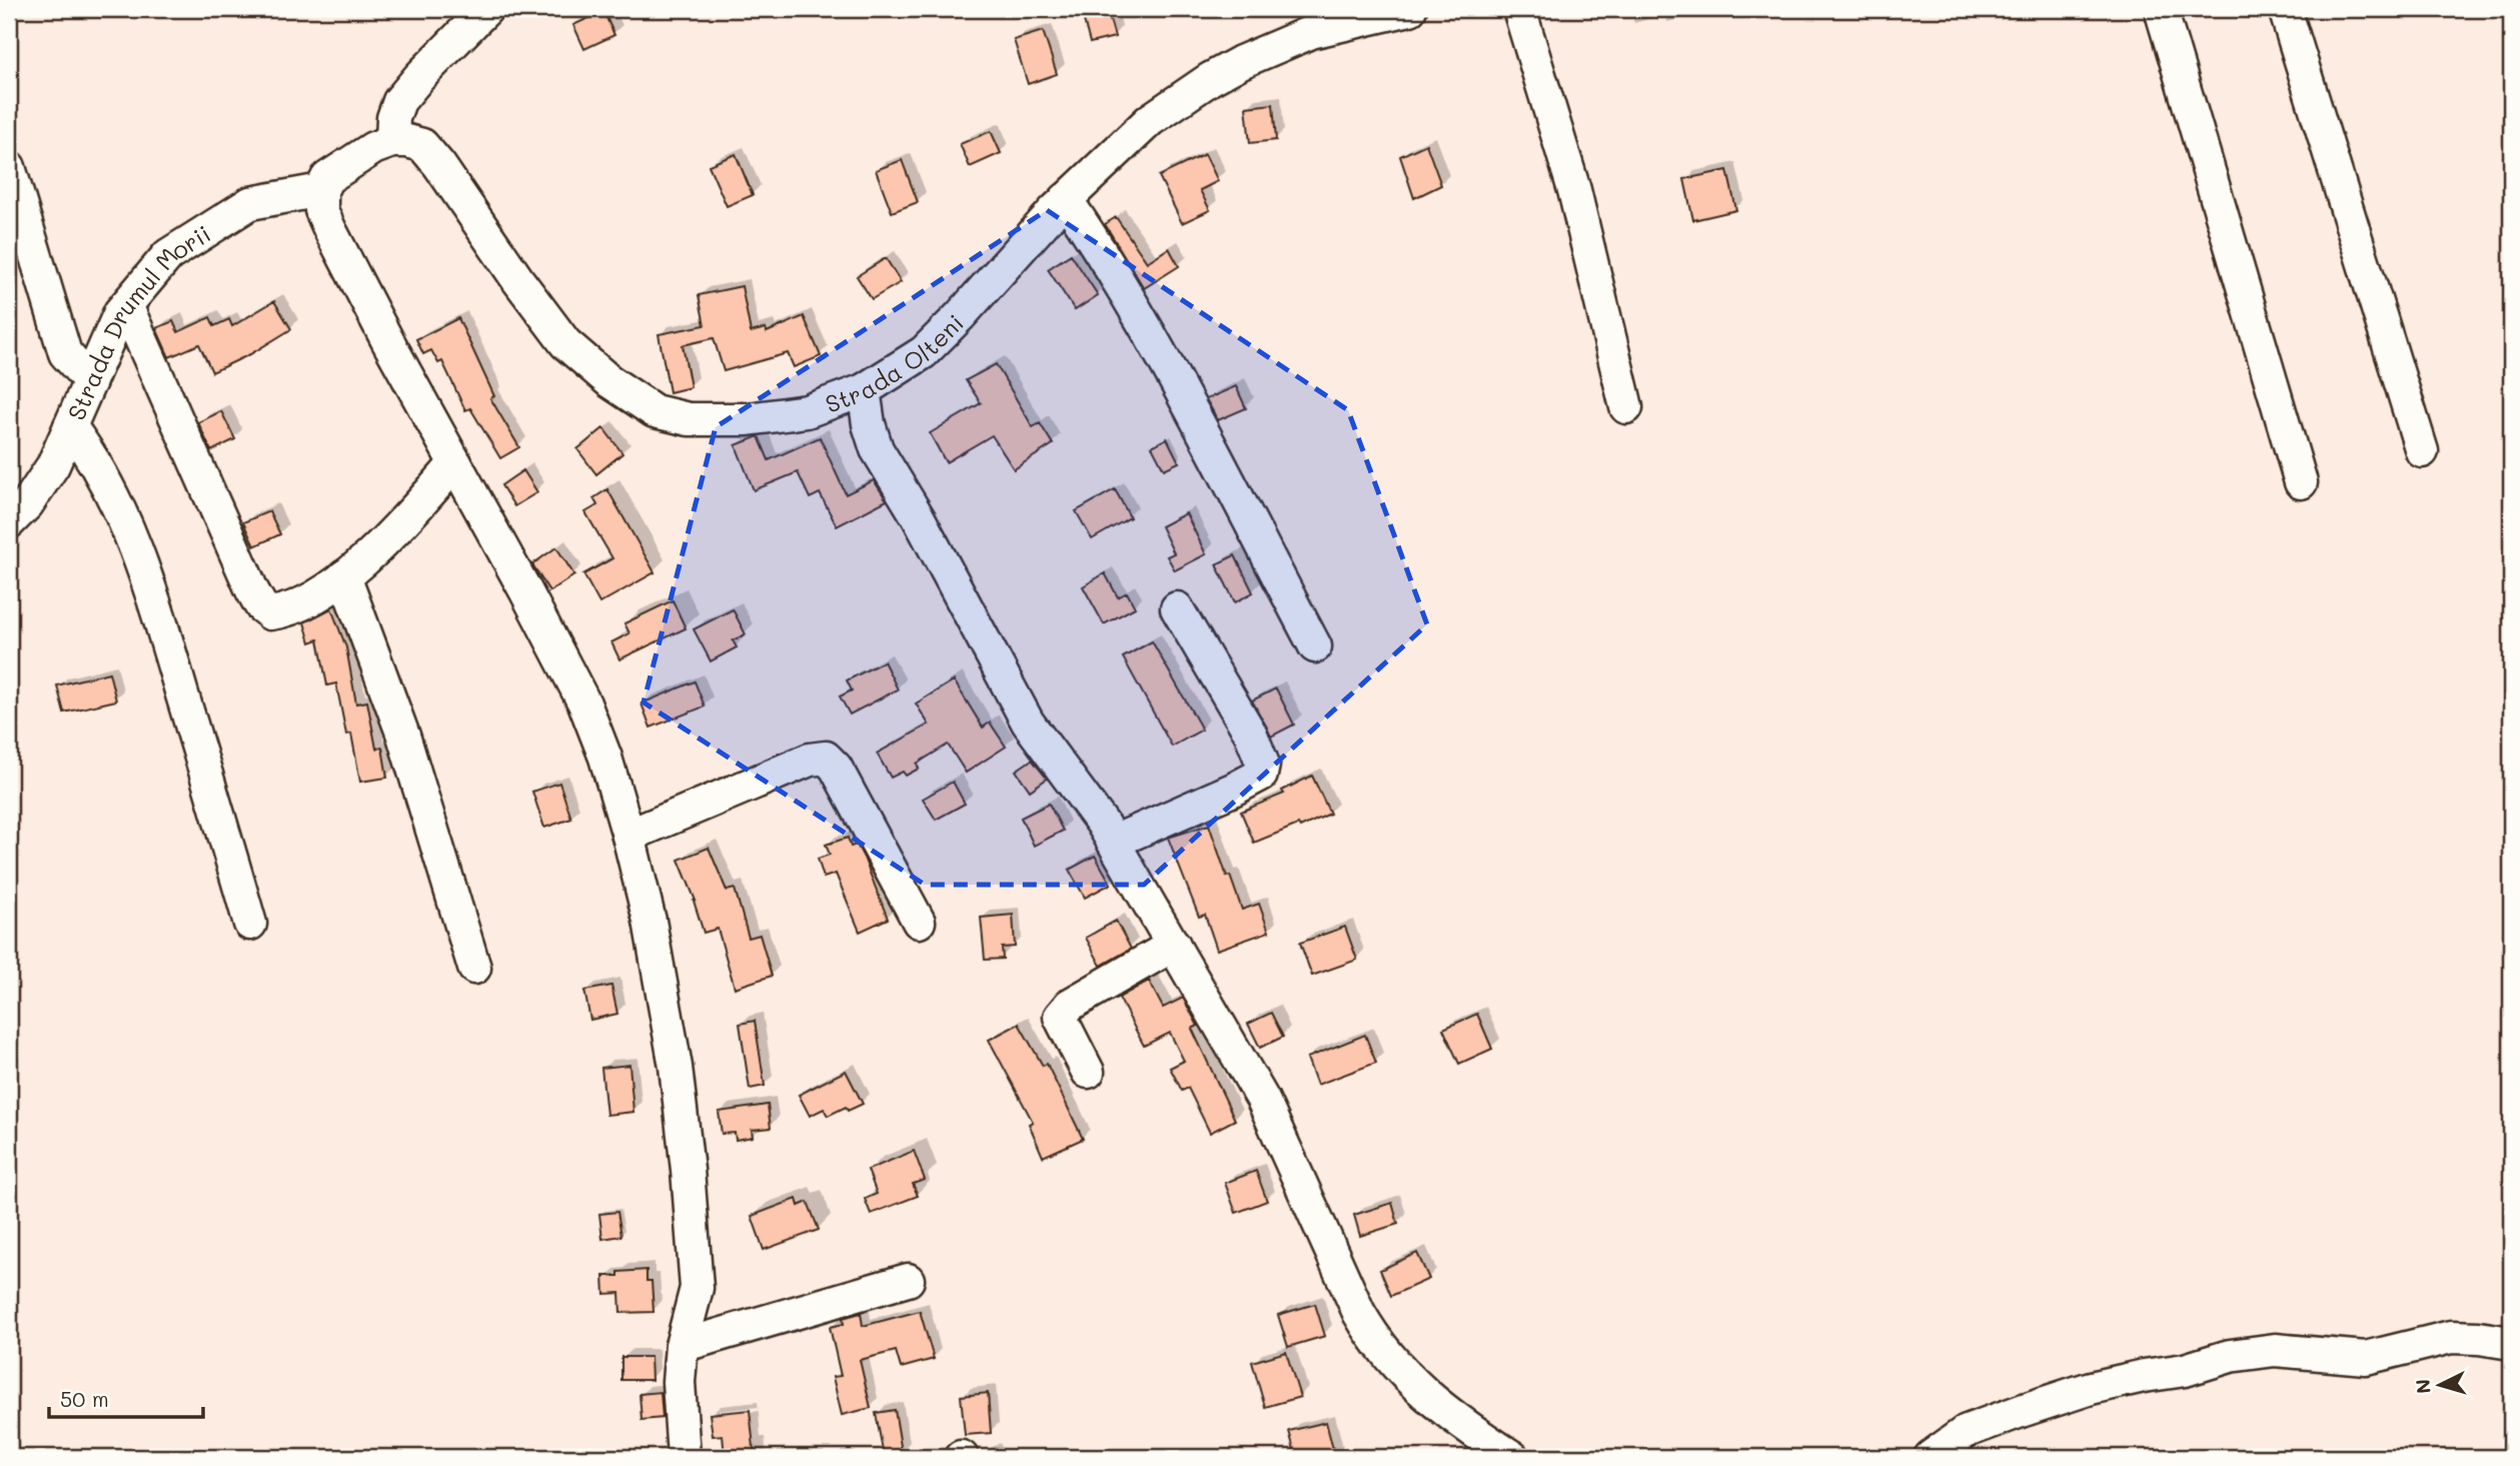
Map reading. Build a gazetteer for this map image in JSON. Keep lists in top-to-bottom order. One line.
{"streets":{"street":["Strada Drumul Morii","Strada Olteni"]},"scale_bar":"50 m","north":"left"}
